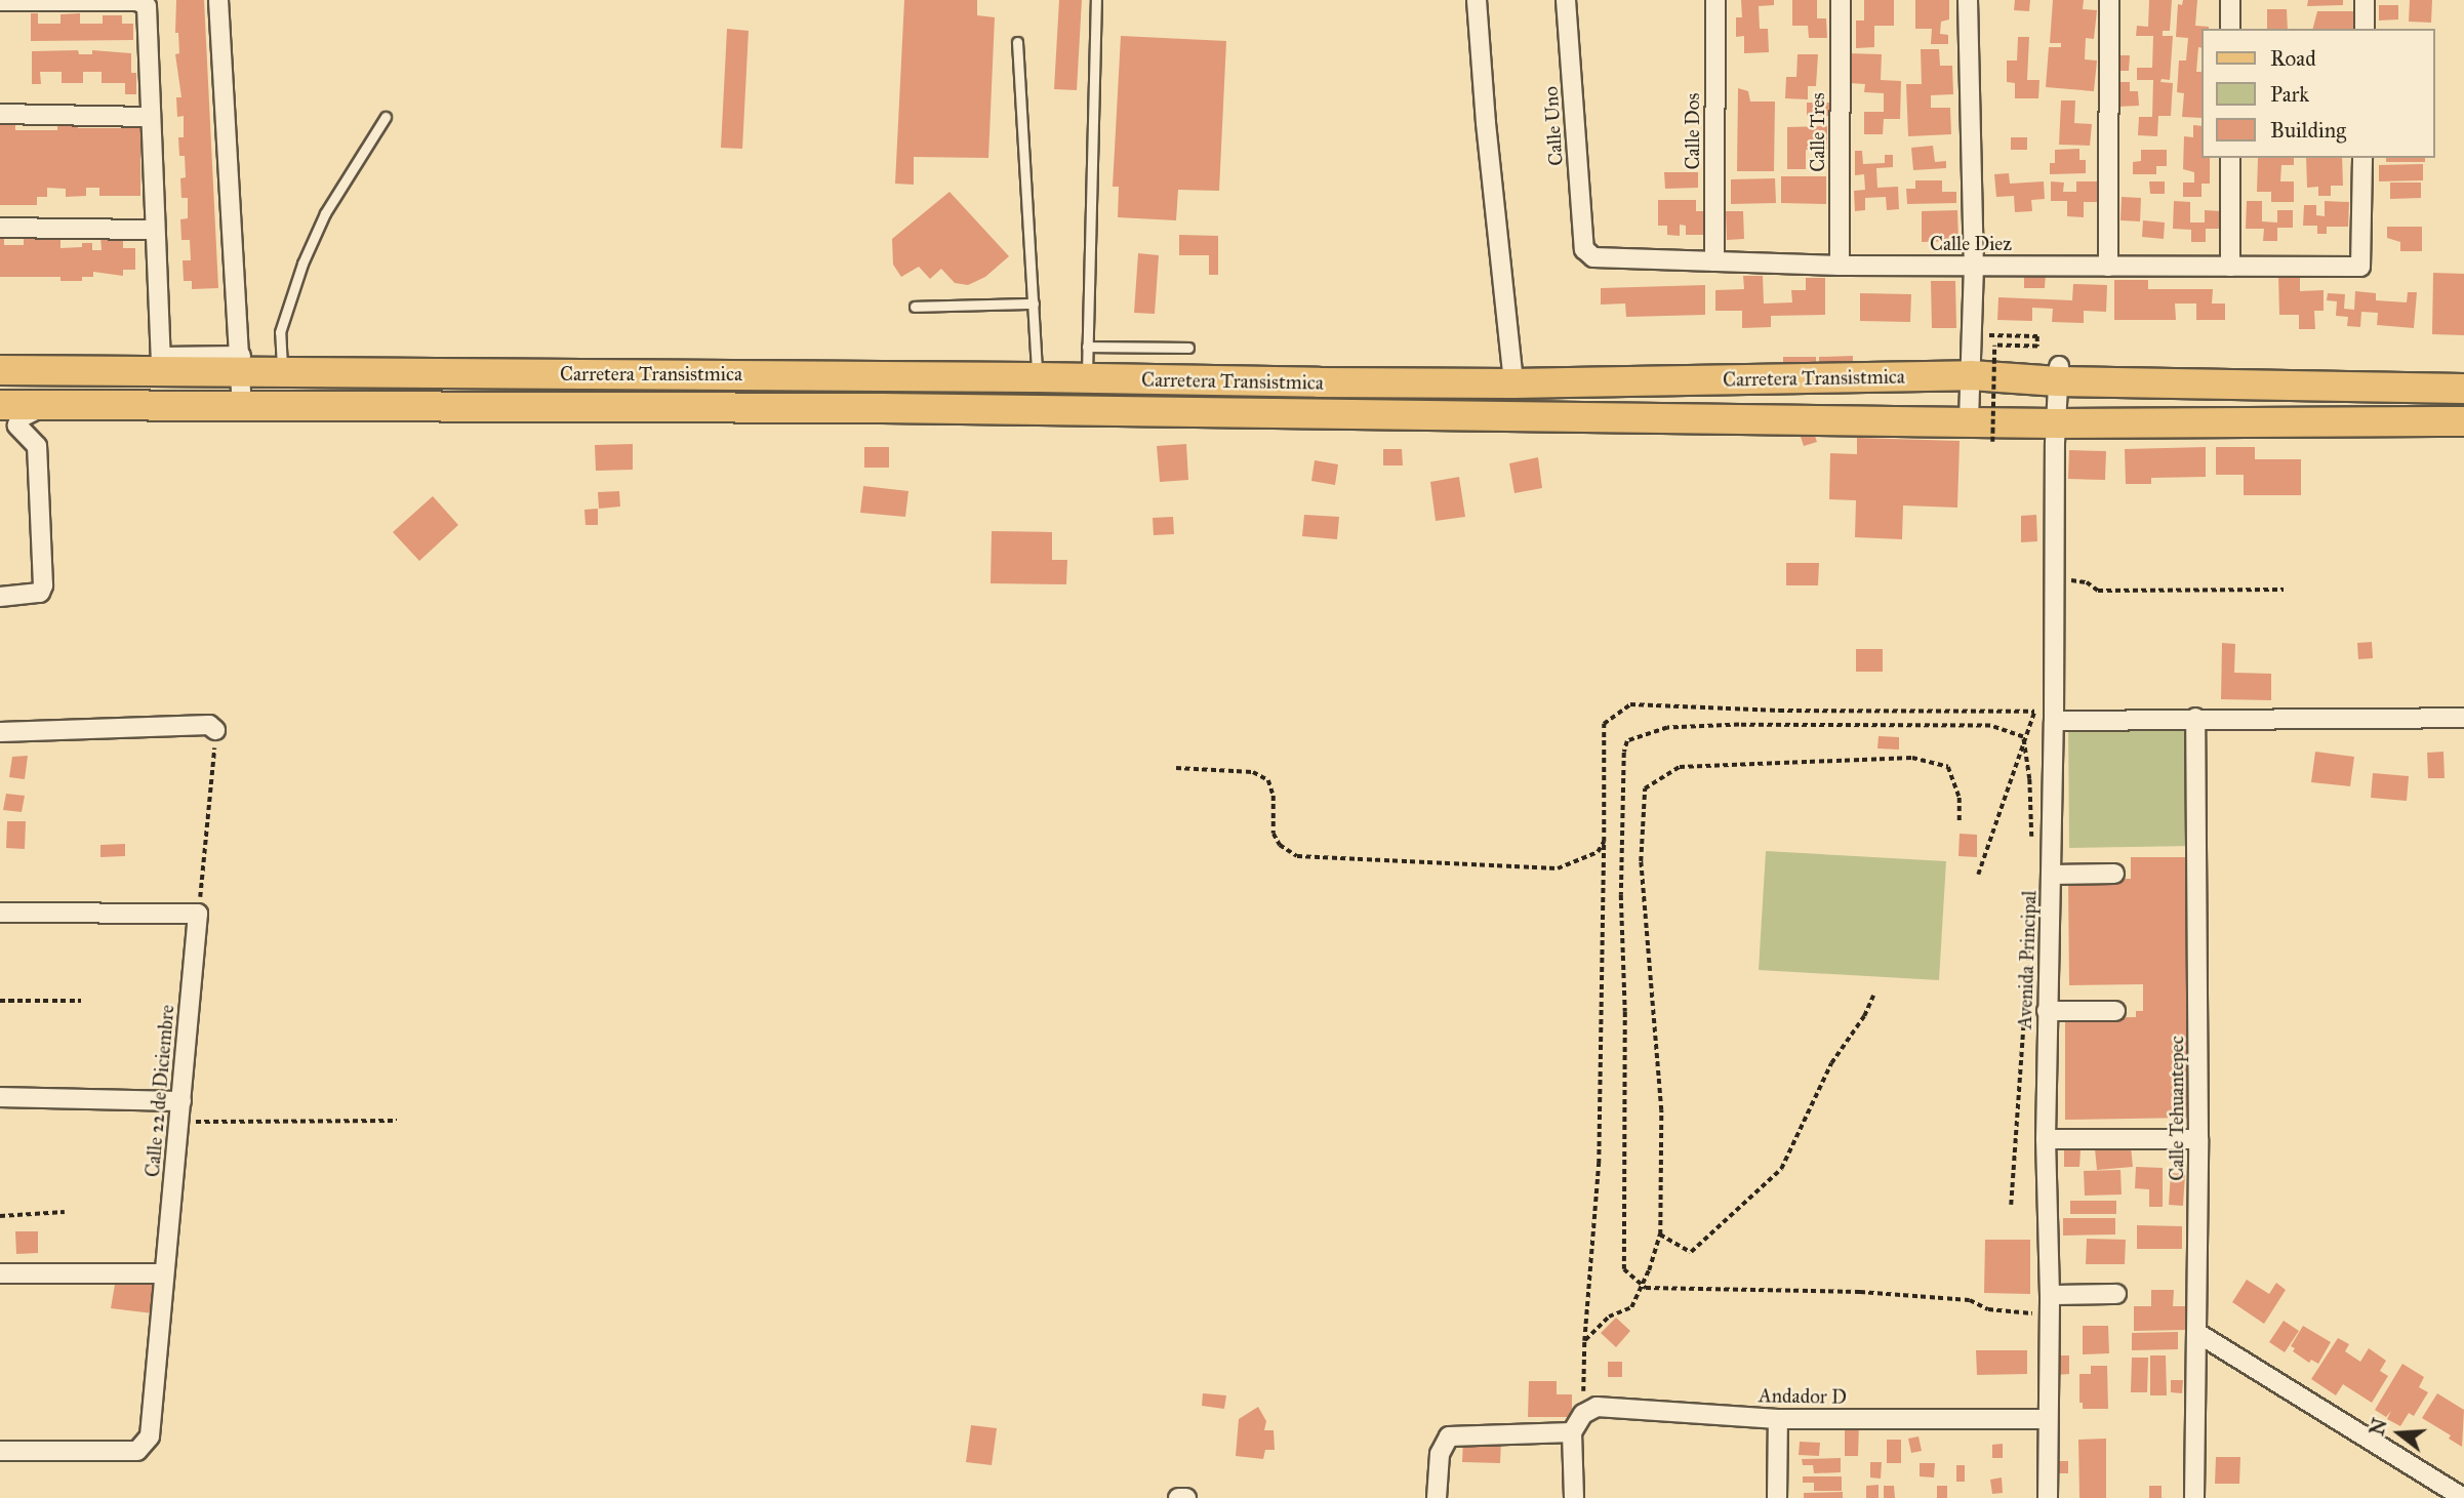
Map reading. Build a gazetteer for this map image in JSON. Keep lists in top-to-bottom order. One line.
{"streets":{"main road":["Carretera Transistmica"],"street":["Calle Uno","Calle Dos","Calle Tres","Calle Diez","Avenida Principal","Calle 22 de Diciembre","Calle Tehuantepec","Andador D"]},"crossings":[["Calle Uno","Calle Diez"],["Calle Dos","Calle Diez"],["Calle Tres","Calle Diez"],["Carretera Transistmica","Avenida Principal"],["Avenida Principal","Andador D"]],"legend":["Road","Park","Building"],"north":"left"}
